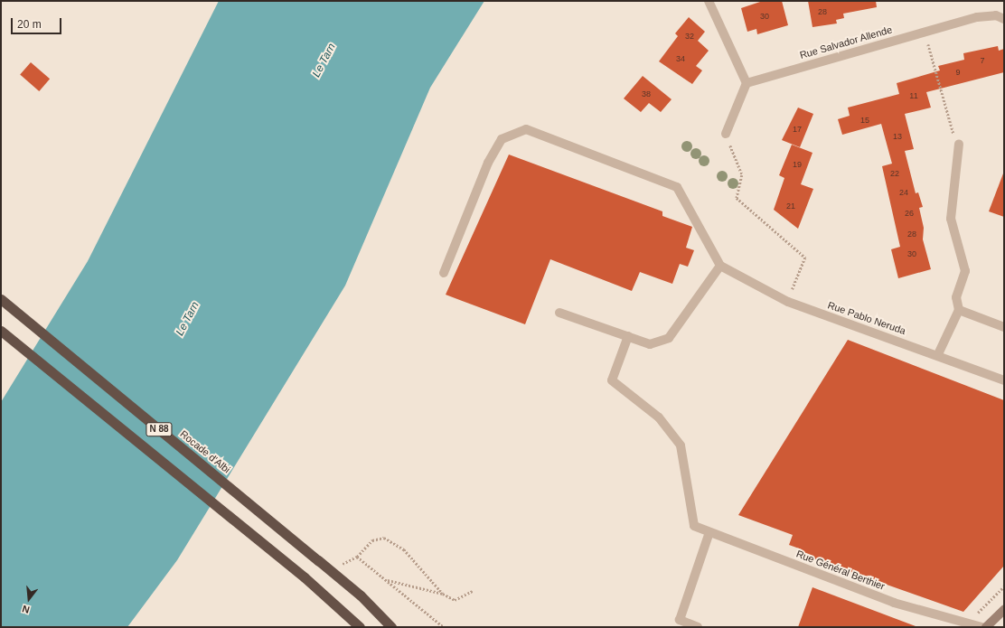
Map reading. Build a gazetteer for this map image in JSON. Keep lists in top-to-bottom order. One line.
{"streets":{"highway":["N 88","Rocade d'Albi"],"street":["Rue Salvador Allende","Rue Pablo Neruda","Rue Général Berthier"]},"water":["Le Tarn"],"house_numbers":["28","30","32","34","7","9","38","11","15","17","13","19","22","24","21","26","28","30"],"scale_bar":"20 m","north":"bottom"}
